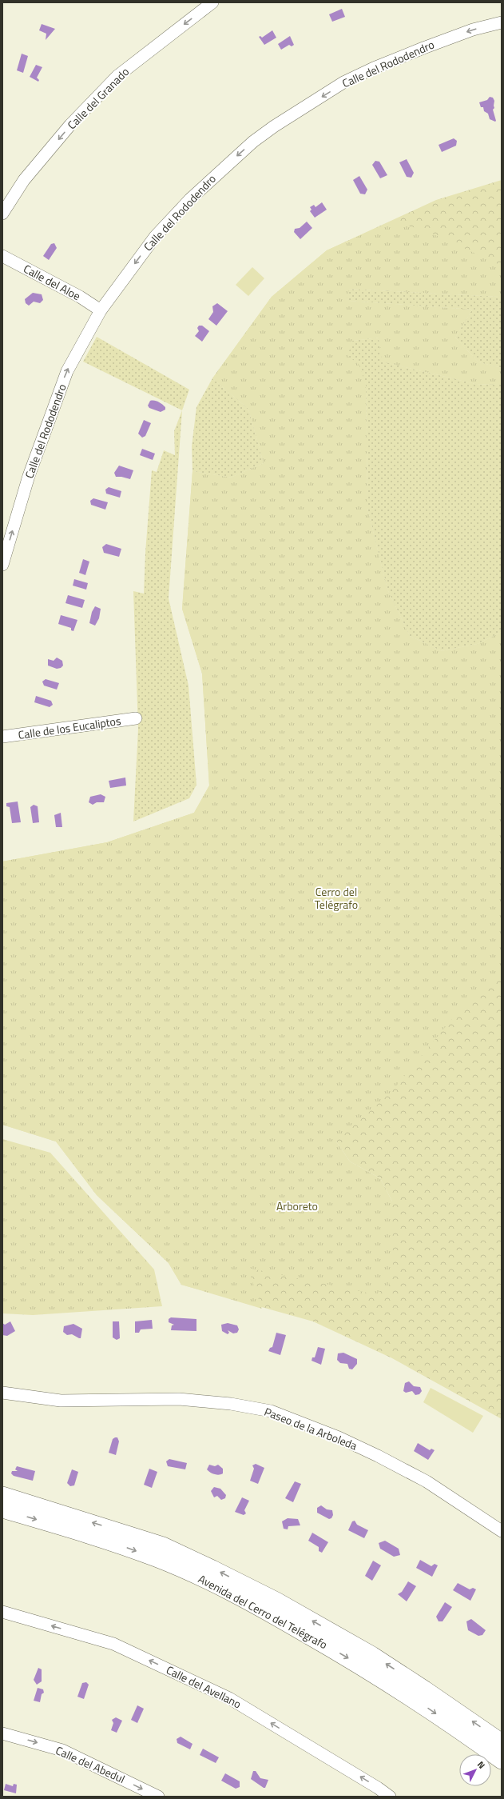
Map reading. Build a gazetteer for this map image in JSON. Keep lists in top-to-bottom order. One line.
{"streets":{"street":["Calle del Rododendro","Calle del Granado","Calle del Aloe","Calle de los Eucaliptos","Paseo de la Arboleda","Avenida del Cerro del Telégrafo","Calle del Avellano","Calle del Abedul"]},"crossings":[["Calle del Rododendro","Calle del Aloe"]],"one_way":["Calle del Granado","Calle del Avellano","Calle del Abedul"],"parks":["Cerro del Telégrafo","Arboreto"],"north":"top right"}
